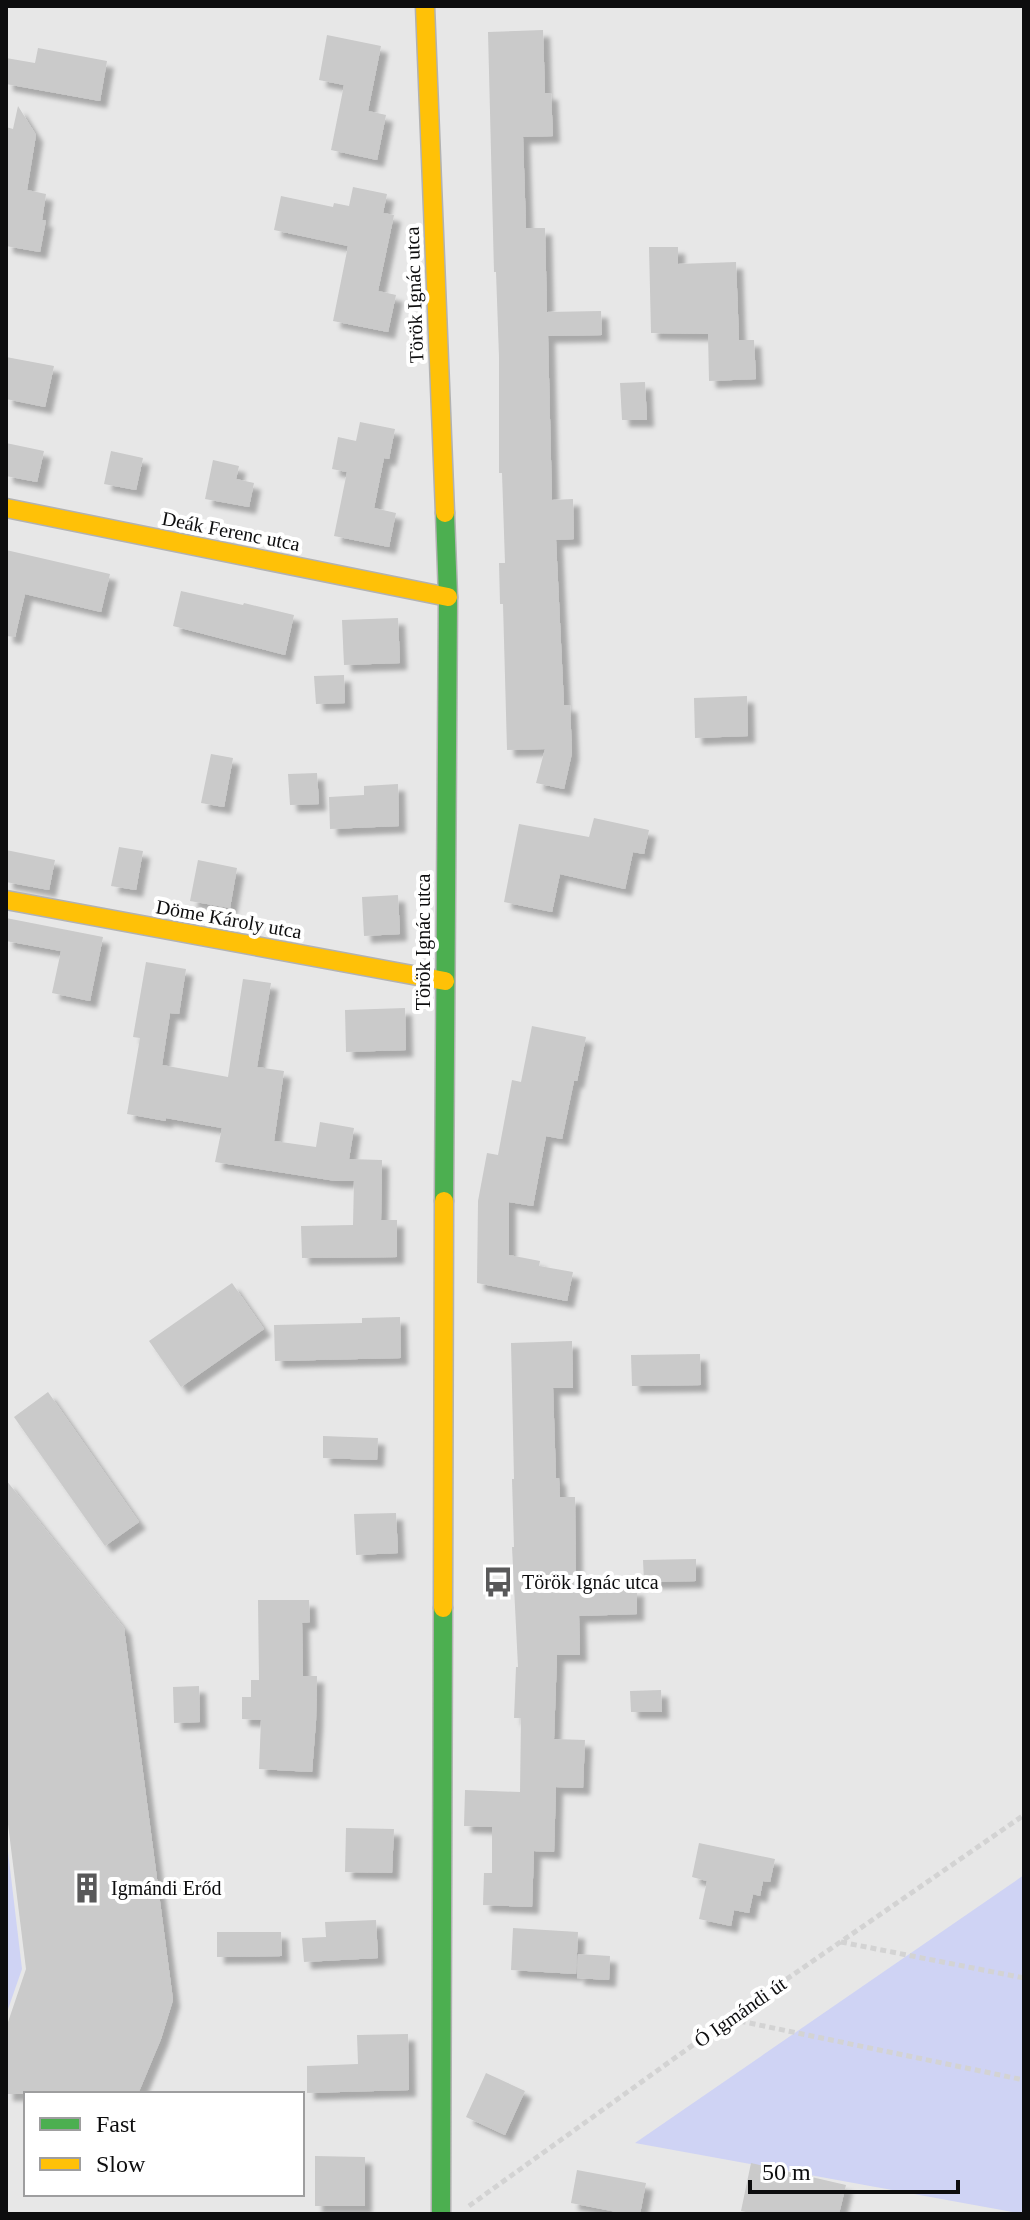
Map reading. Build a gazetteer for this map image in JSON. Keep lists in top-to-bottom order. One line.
{"streets":{"street":["Török Ignác utca","Deák Ferenc utca","Döme Károly utca"],"path":["Ó Igmándi út"]},"crossings":[["Török Ignác utca","Deák Ferenc utca"],["Török Ignác utca","Döme Károly utca"]],"places":{"bus stop":["Török Ignác utca"],"building":["Igmándi Erőd"]},"legend":["Fast","Slow"],"scale_bar":"50 m"}
